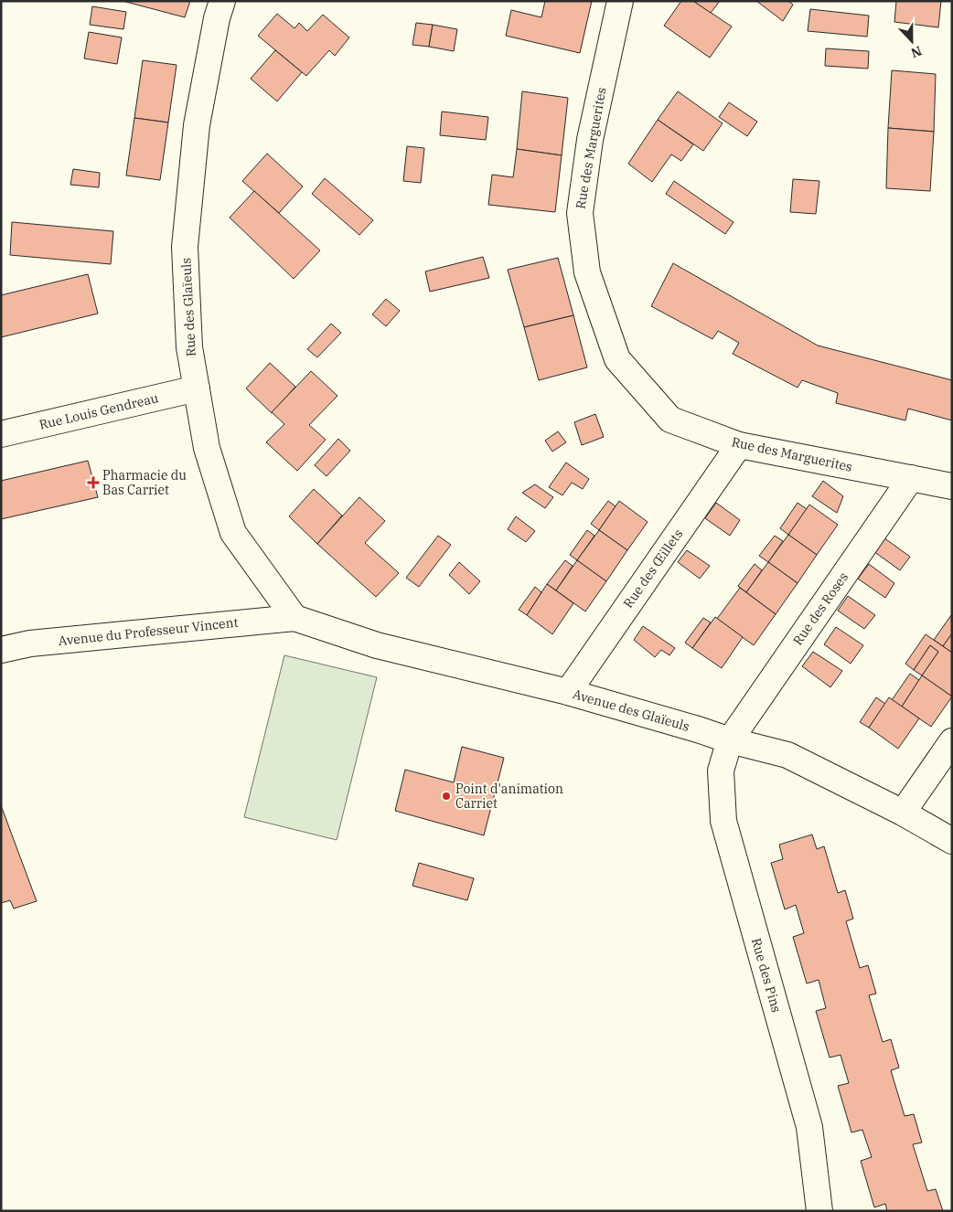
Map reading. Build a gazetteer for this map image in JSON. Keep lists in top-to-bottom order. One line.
{"streets":{"street":["Rue des Marguerites","Rue des Glaïeuls","Rue Louis Gendreau","Rue des Œillets","Rue des Roses","Avenue du Professeur Vincent","Avenue des Glaïeuls","Rue des Pins"]},"crossings":[["Rue des Marguerites","Rue des Œillets"],["Rue des Marguerites","Rue des Roses"],["Rue des Glaïeuls","Rue Louis Gendreau"],["Rue des Glaïeuls","Avenue du Professeur Vincent"],["Rue des Glaïeuls","Avenue des Glaïeuls"],["Rue des Œillets","Avenue des Glaïeuls"],["Rue des Roses","Avenue des Glaïeuls"],["Rue des Roses","Rue des Pins"],["Avenue du Professeur Vincent","Avenue des Glaïeuls"],["Avenue des Glaïeuls","Rue des Pins"]],"places":{"health":["Pharmacie du Bas Carriet"],"other":["Point d'animation Carriet"]},"north":"bottom"}
